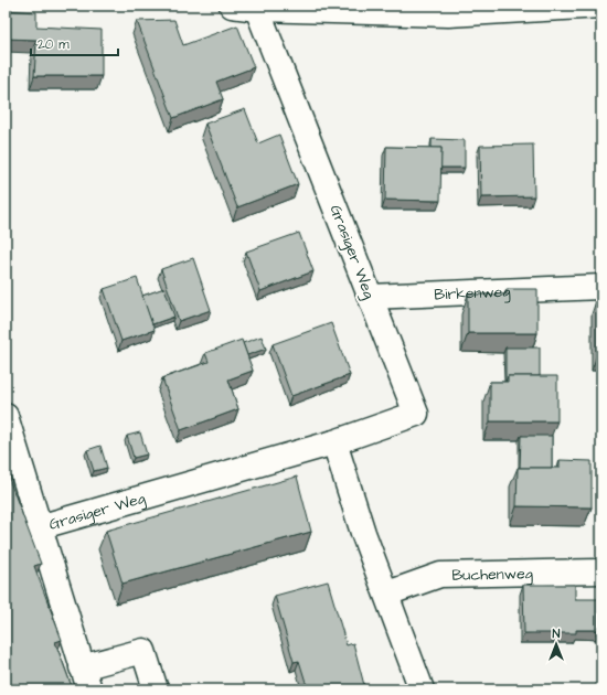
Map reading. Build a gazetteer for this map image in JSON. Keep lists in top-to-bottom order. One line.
{"streets":{"street":["Grasiger Weg","Birkenweg","Buchenweg"]},"crossings":[["Grasiger Weg","Birkenweg"]],"scale_bar":"20 m","north":"top"}
